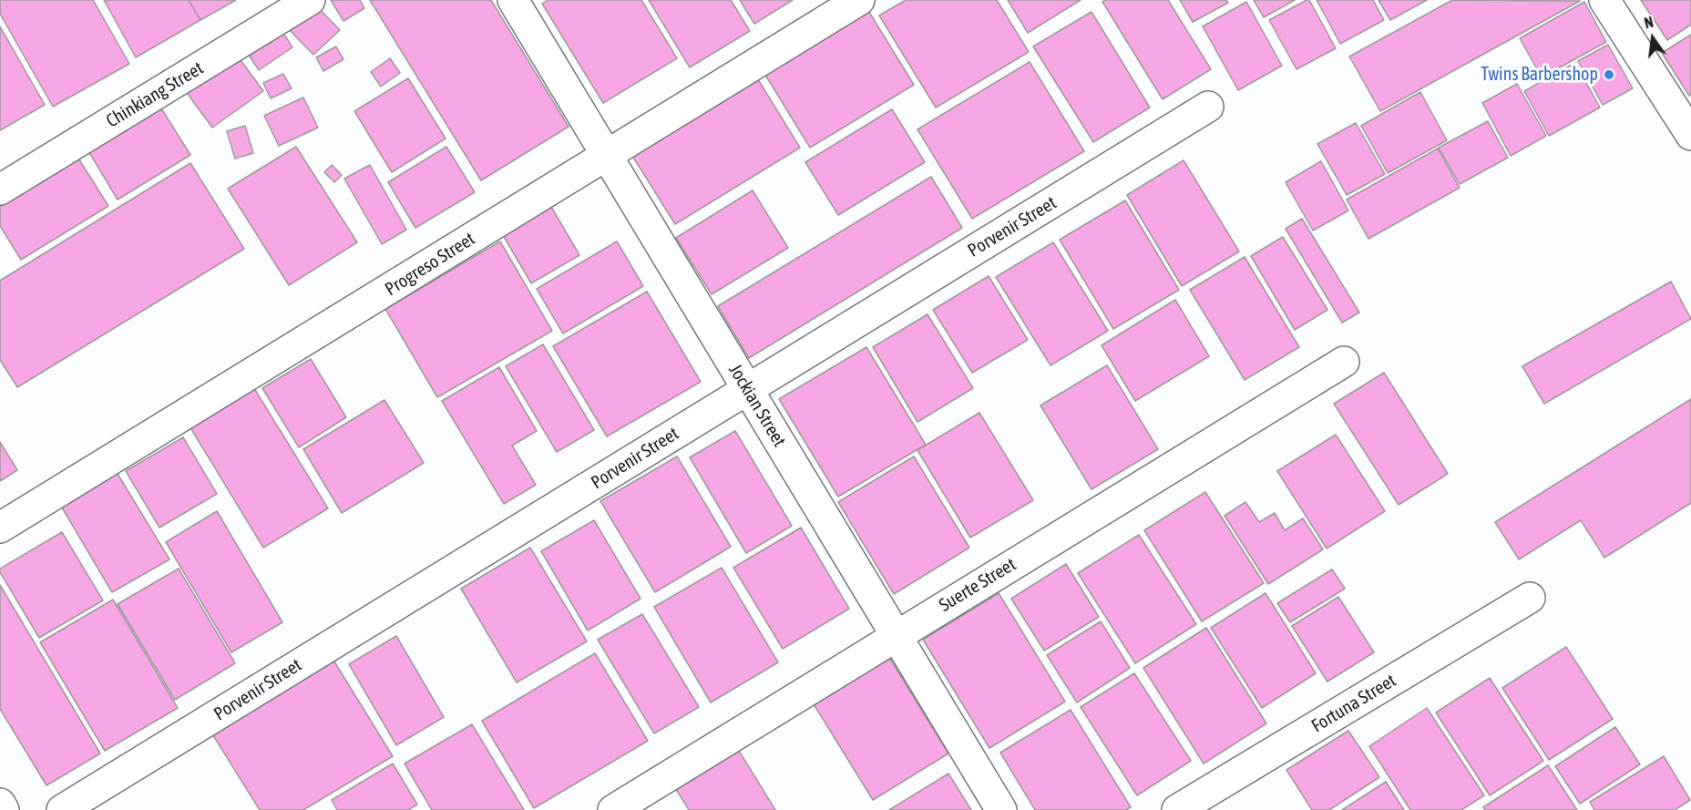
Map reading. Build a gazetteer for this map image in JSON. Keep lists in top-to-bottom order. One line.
{"streets":{"street":["Chinkiang Street","Porvenir Street","Progreso Street","Jockian Street","Suerte Street","Fortuna Street"]},"crossings":[["Porvenir Street","Jockian Street"],["Progreso Street","Jockian Street"],["Jockian Street","Suerte Street"]],"places":["Twins Barbershop"],"north":"top"}
